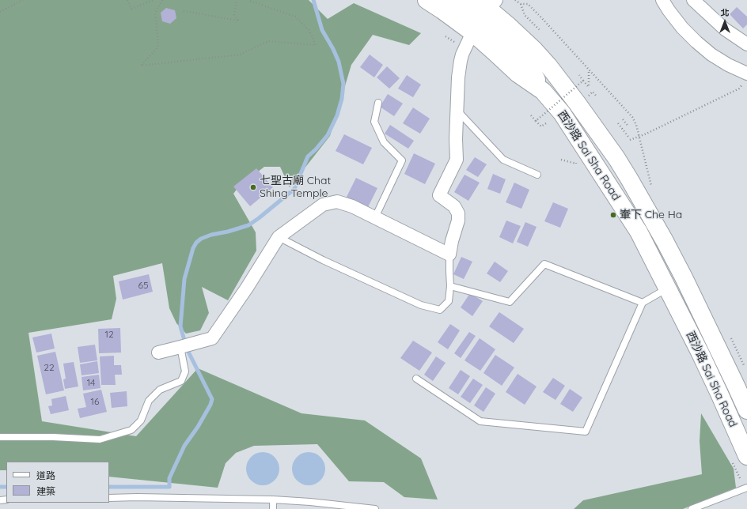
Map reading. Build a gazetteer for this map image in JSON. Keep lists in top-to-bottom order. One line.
{"streets":{"main road":["西沙路 Sai Sha Road"]},"places":["七聖古廟 Chat Shing Temple","輋下 Che Ha"],"house_numbers":["65","12","22","14","16"],"legend":["道路","建築"],"north":"top"}
